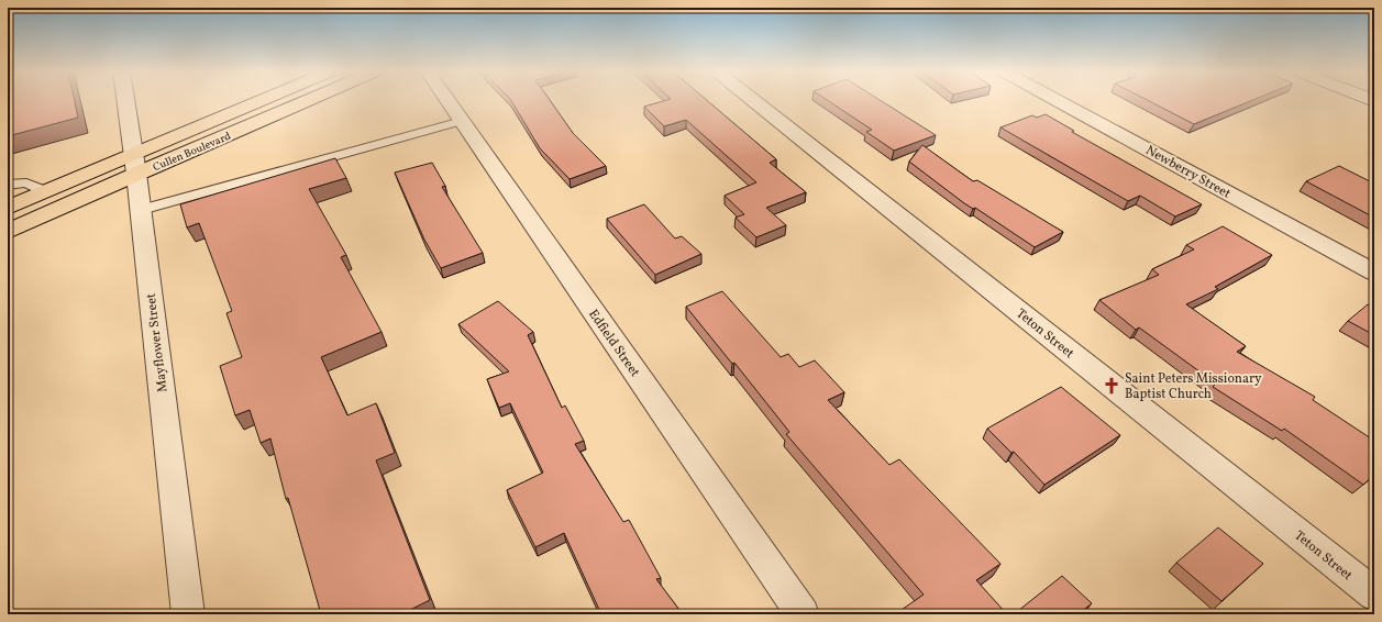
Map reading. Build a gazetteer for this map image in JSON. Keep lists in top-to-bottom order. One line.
{"streets":{"main road":["Cullen Boulevard"],"street":["Newberry Street","Teton Street","Mayflower Street","Edfield Street"]},"crossings":[["Cullen Boulevard","Mayflower Street"]],"places":{"church":["Saint Peters Missionary Baptist Church"]}}
